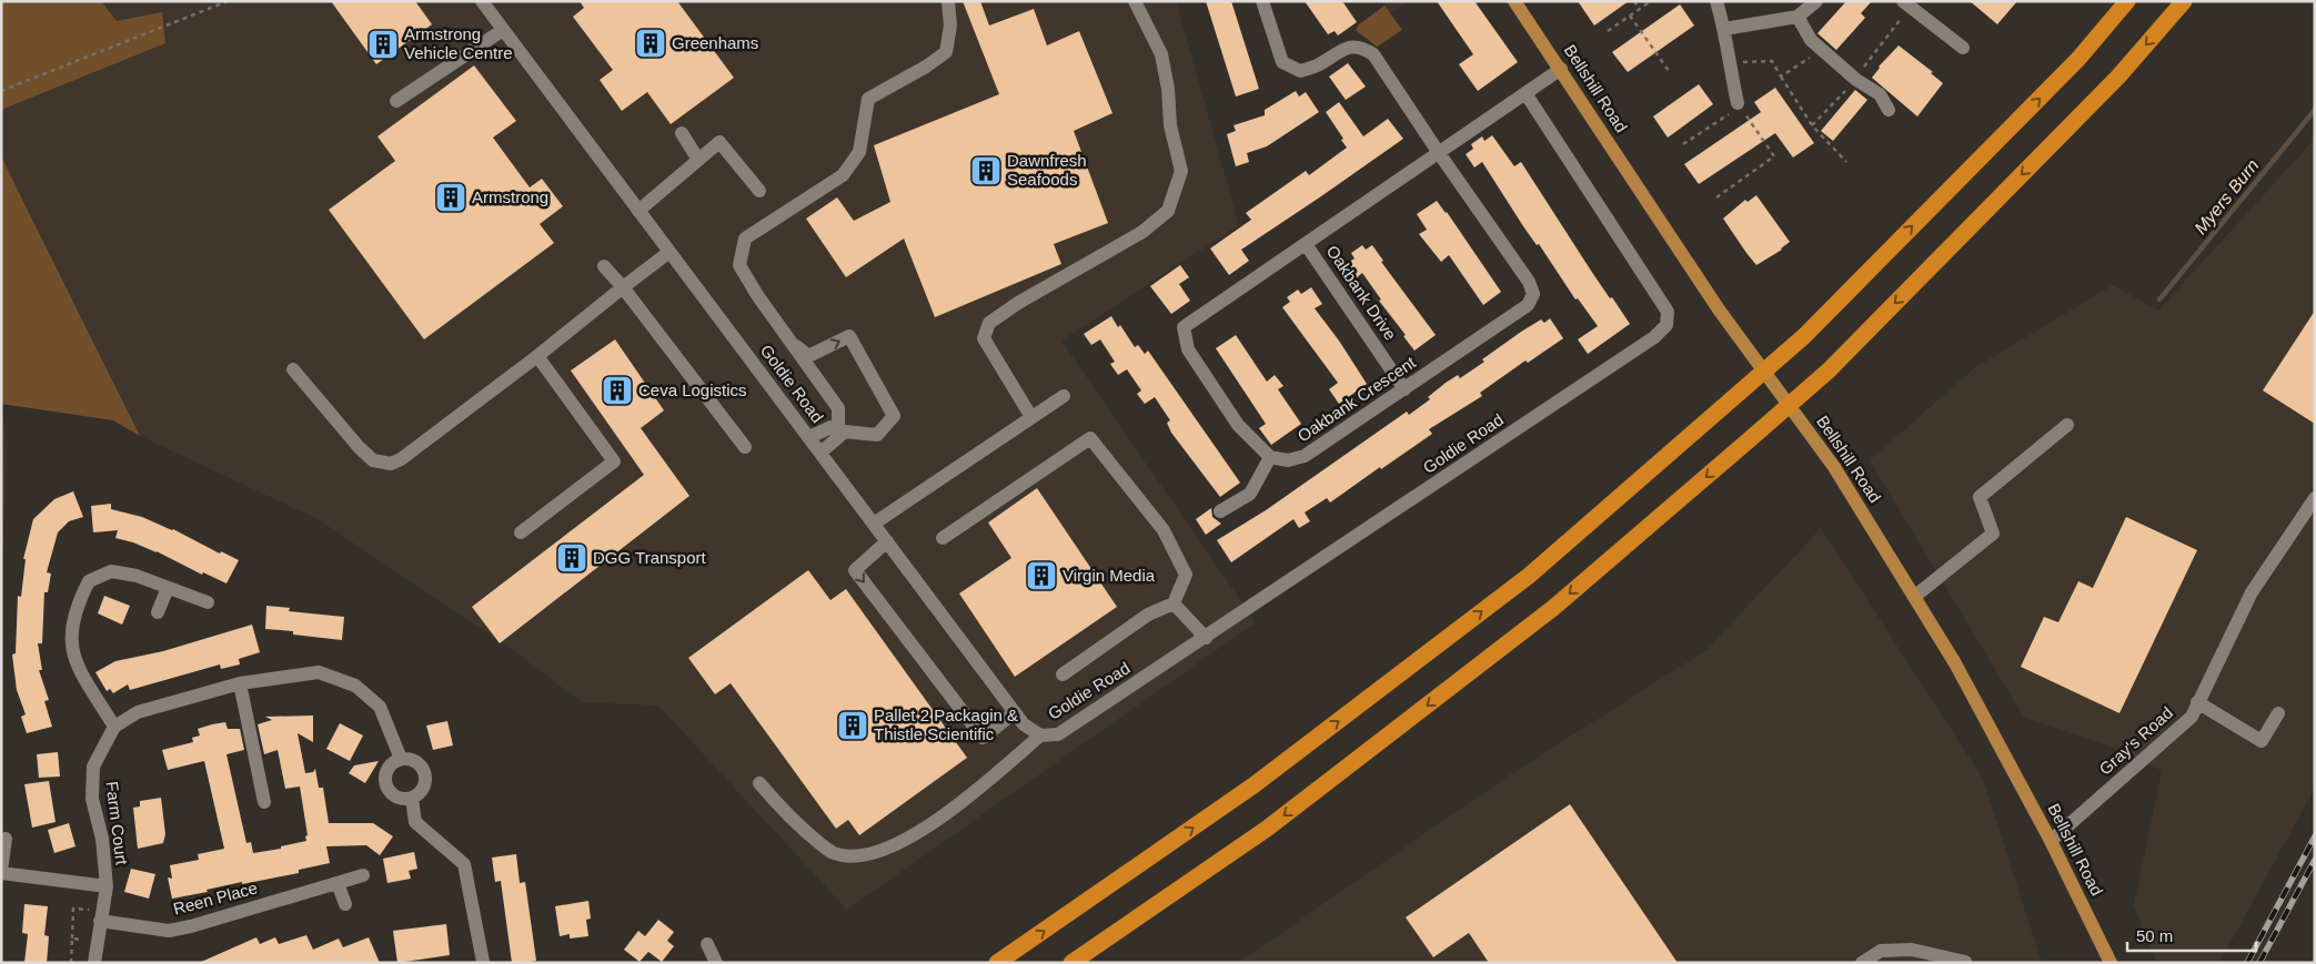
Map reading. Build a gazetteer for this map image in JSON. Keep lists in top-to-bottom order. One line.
{"streets":{"main road":["Bellshill Road"],"street":["Oakbank Drive","Goldie Road","Oakbank Crescent","Gray's Road","Farm Court","Reen Place"]},"crossings":[["Bellshill Road","Gray's Road"],["Oakbank Drive","Oakbank Crescent"],["Farm Court","Reen Place"]],"water":["Myers Burn"],"places":{"building":["Greenhams","Armstrong Vehicle Centre","Dawnfresh Seafoods","Armstrong","Ceva Logistics","DGG Transport","Virgin Media","Pallet 2 Packagin & Thistle Scientific"]},"scale_bar":"50 m"}
